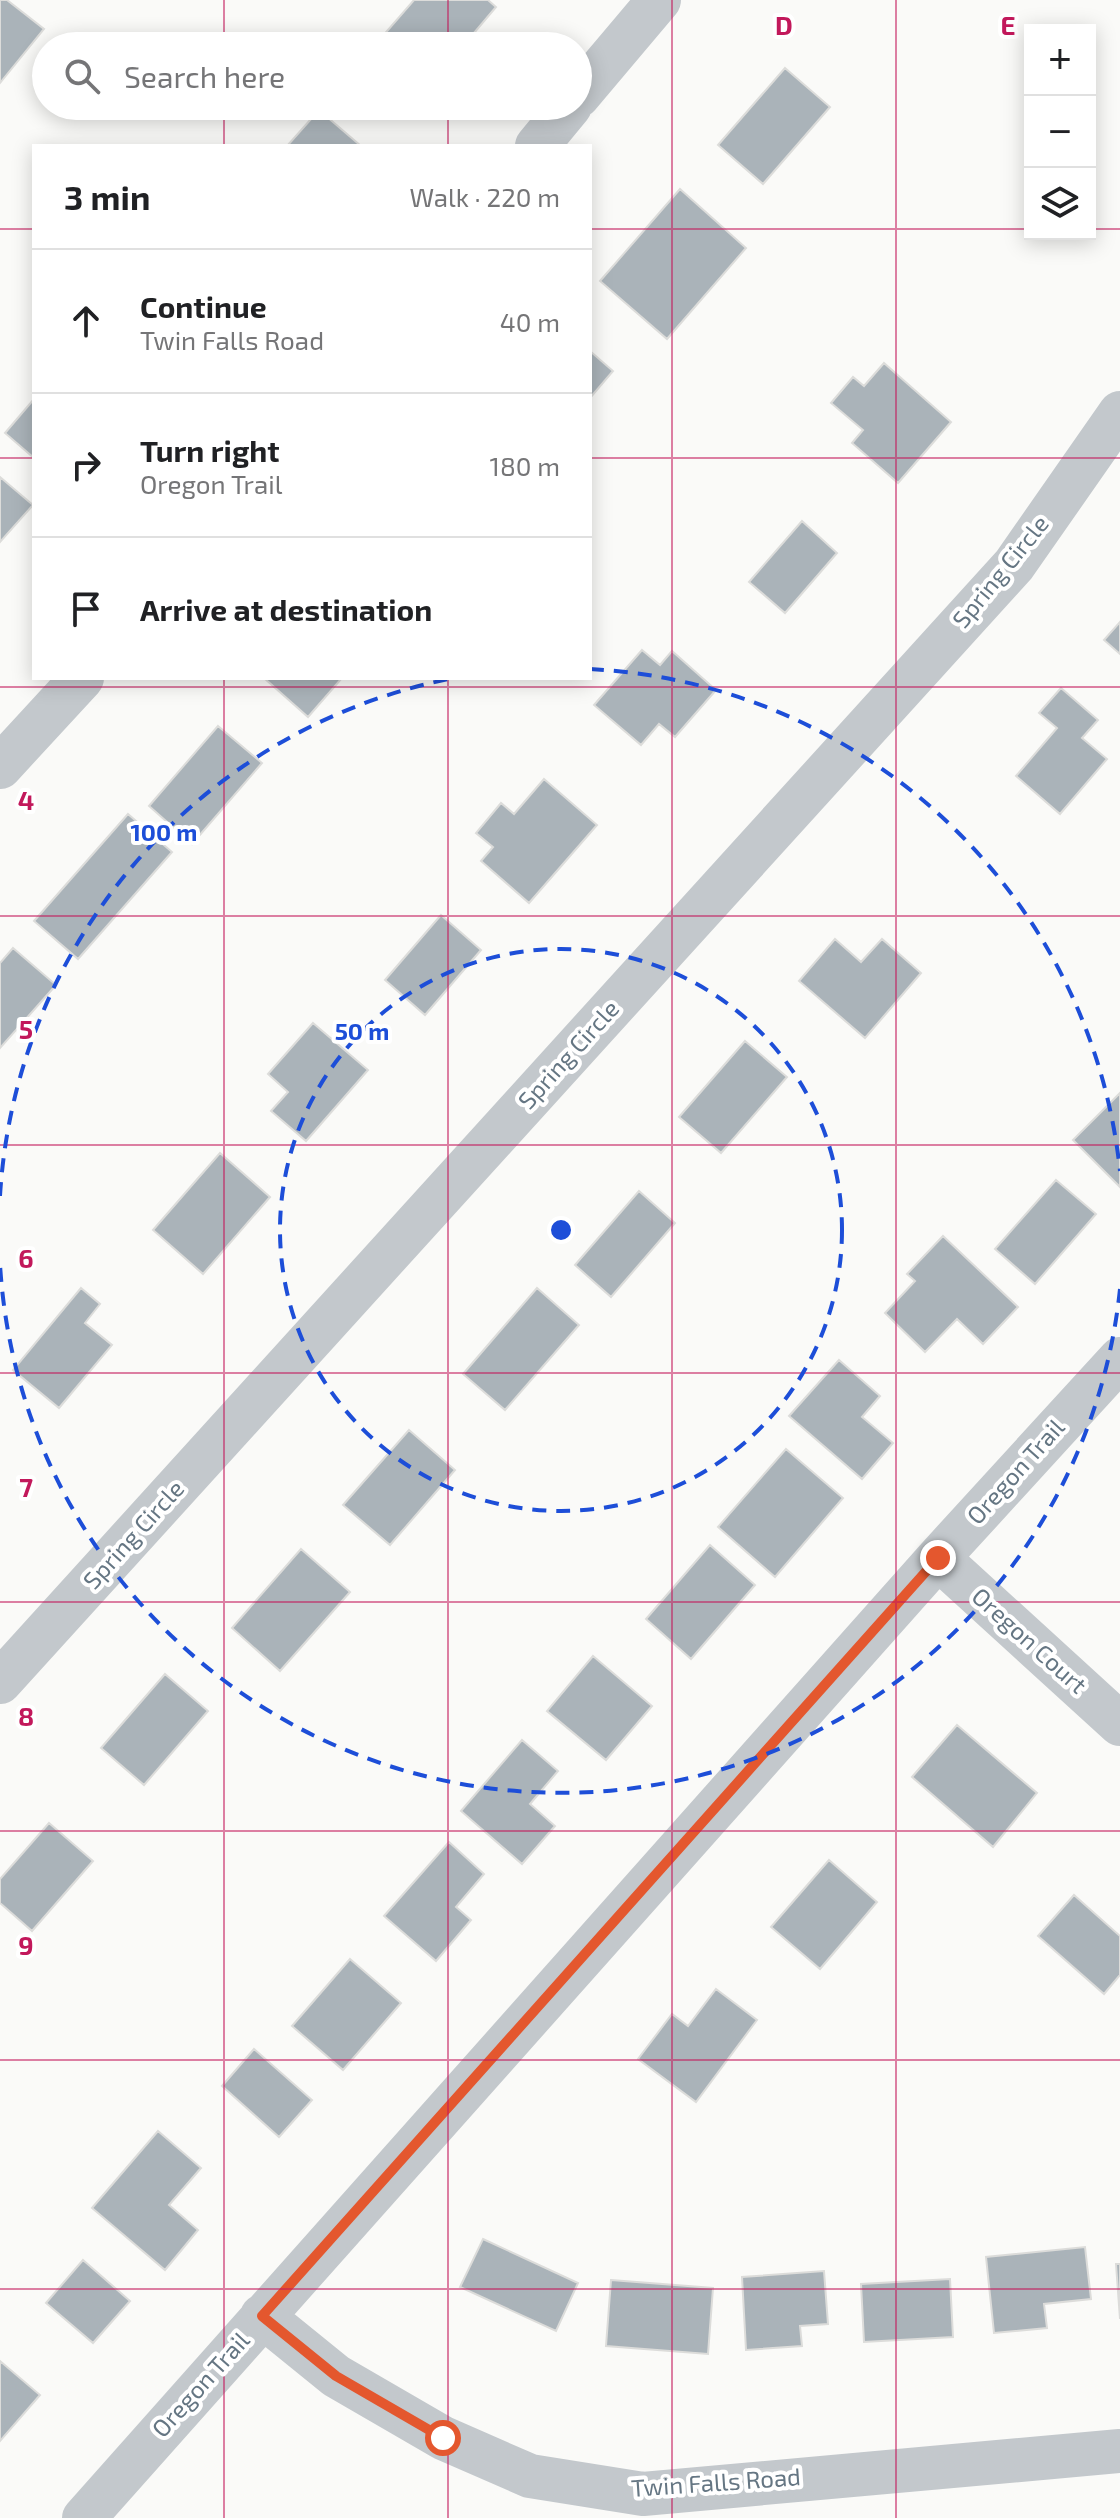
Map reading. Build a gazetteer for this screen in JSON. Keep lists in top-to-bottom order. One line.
{"streets":{"street":["Spring Circle","Oregon Trail","Oregon Court","Twin Falls Road"]},"crossings":[["Oregon Trail","Oregon Court"],["Oregon Trail","Twin Falls Road"]],"page":{"map_buttons":["+","−"],"search":"Search here","heading":["3 min","Walk · 220 m"],"list":[["Continue","Twin Falls Road","40 m"],["Turn right","Oregon Trail","180 m"],"Arrive at destination"]},"grid":{"columns":["D","E"],"rows":["4","5","6","7","8","9"]},"rings":["100 m","50 m"]}
